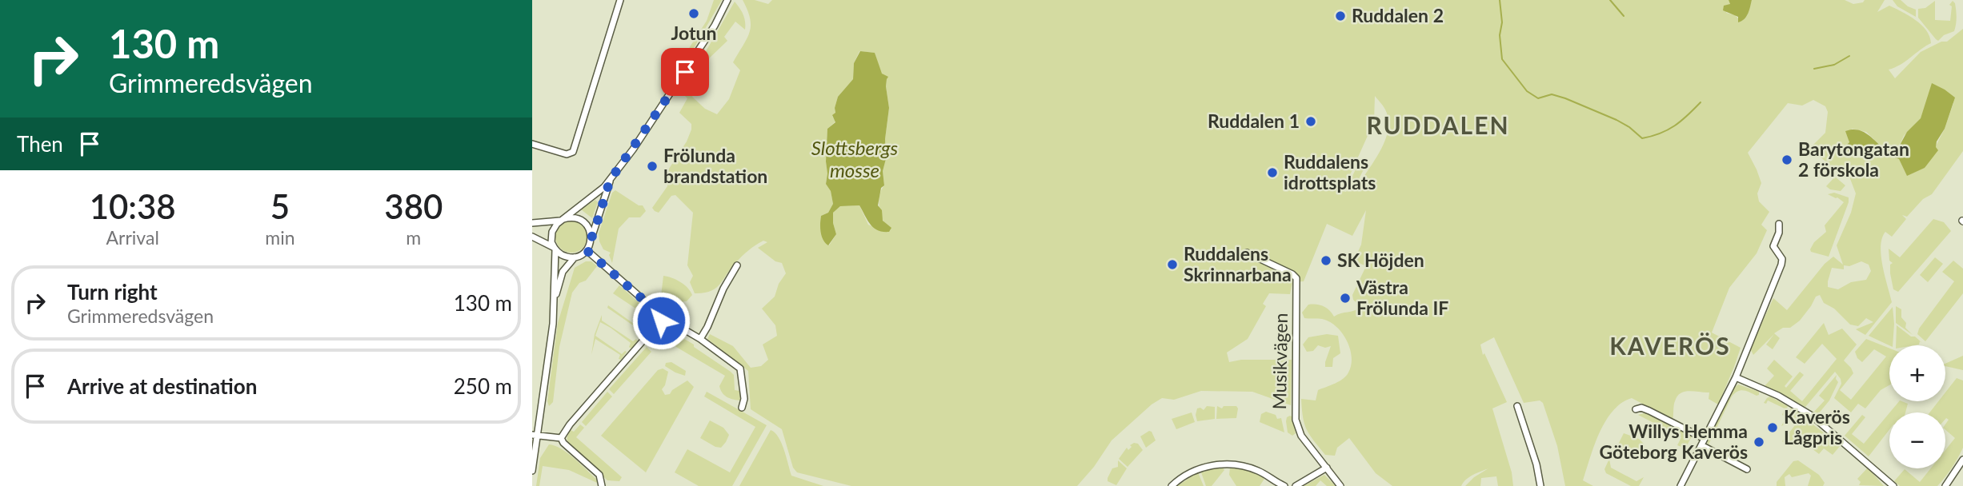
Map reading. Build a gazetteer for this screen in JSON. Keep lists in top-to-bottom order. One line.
{"streets":{"street":["Musikvägen"]},"districts":["RUDDALEN","KAVERÖS"],"water":["Slottsbergs mosse"],"places":["Jotun","Ruddalen 2","Ruddalen 1","Barytongatan 2 förskola","Frölunda brandstation","Ruddalens idrottsplats","SK Höjden","Ruddalens Skrinnarbana","Västra Frölunda IF","Kaverös Lågpris","Willys Hemma Göteborg Kaverös"],"page":{"turn":["130 m","Grimmeredsvägen"],"then":"Then","eta":["10:38","Arrival","5","min","380","m"],"list":[{"name":"Turn right","note":"Grimmeredsvägen","value":"130 m"},{"name":"Arrive at destination","value":"250 m"}],"map_buttons":["+","−"]}}
